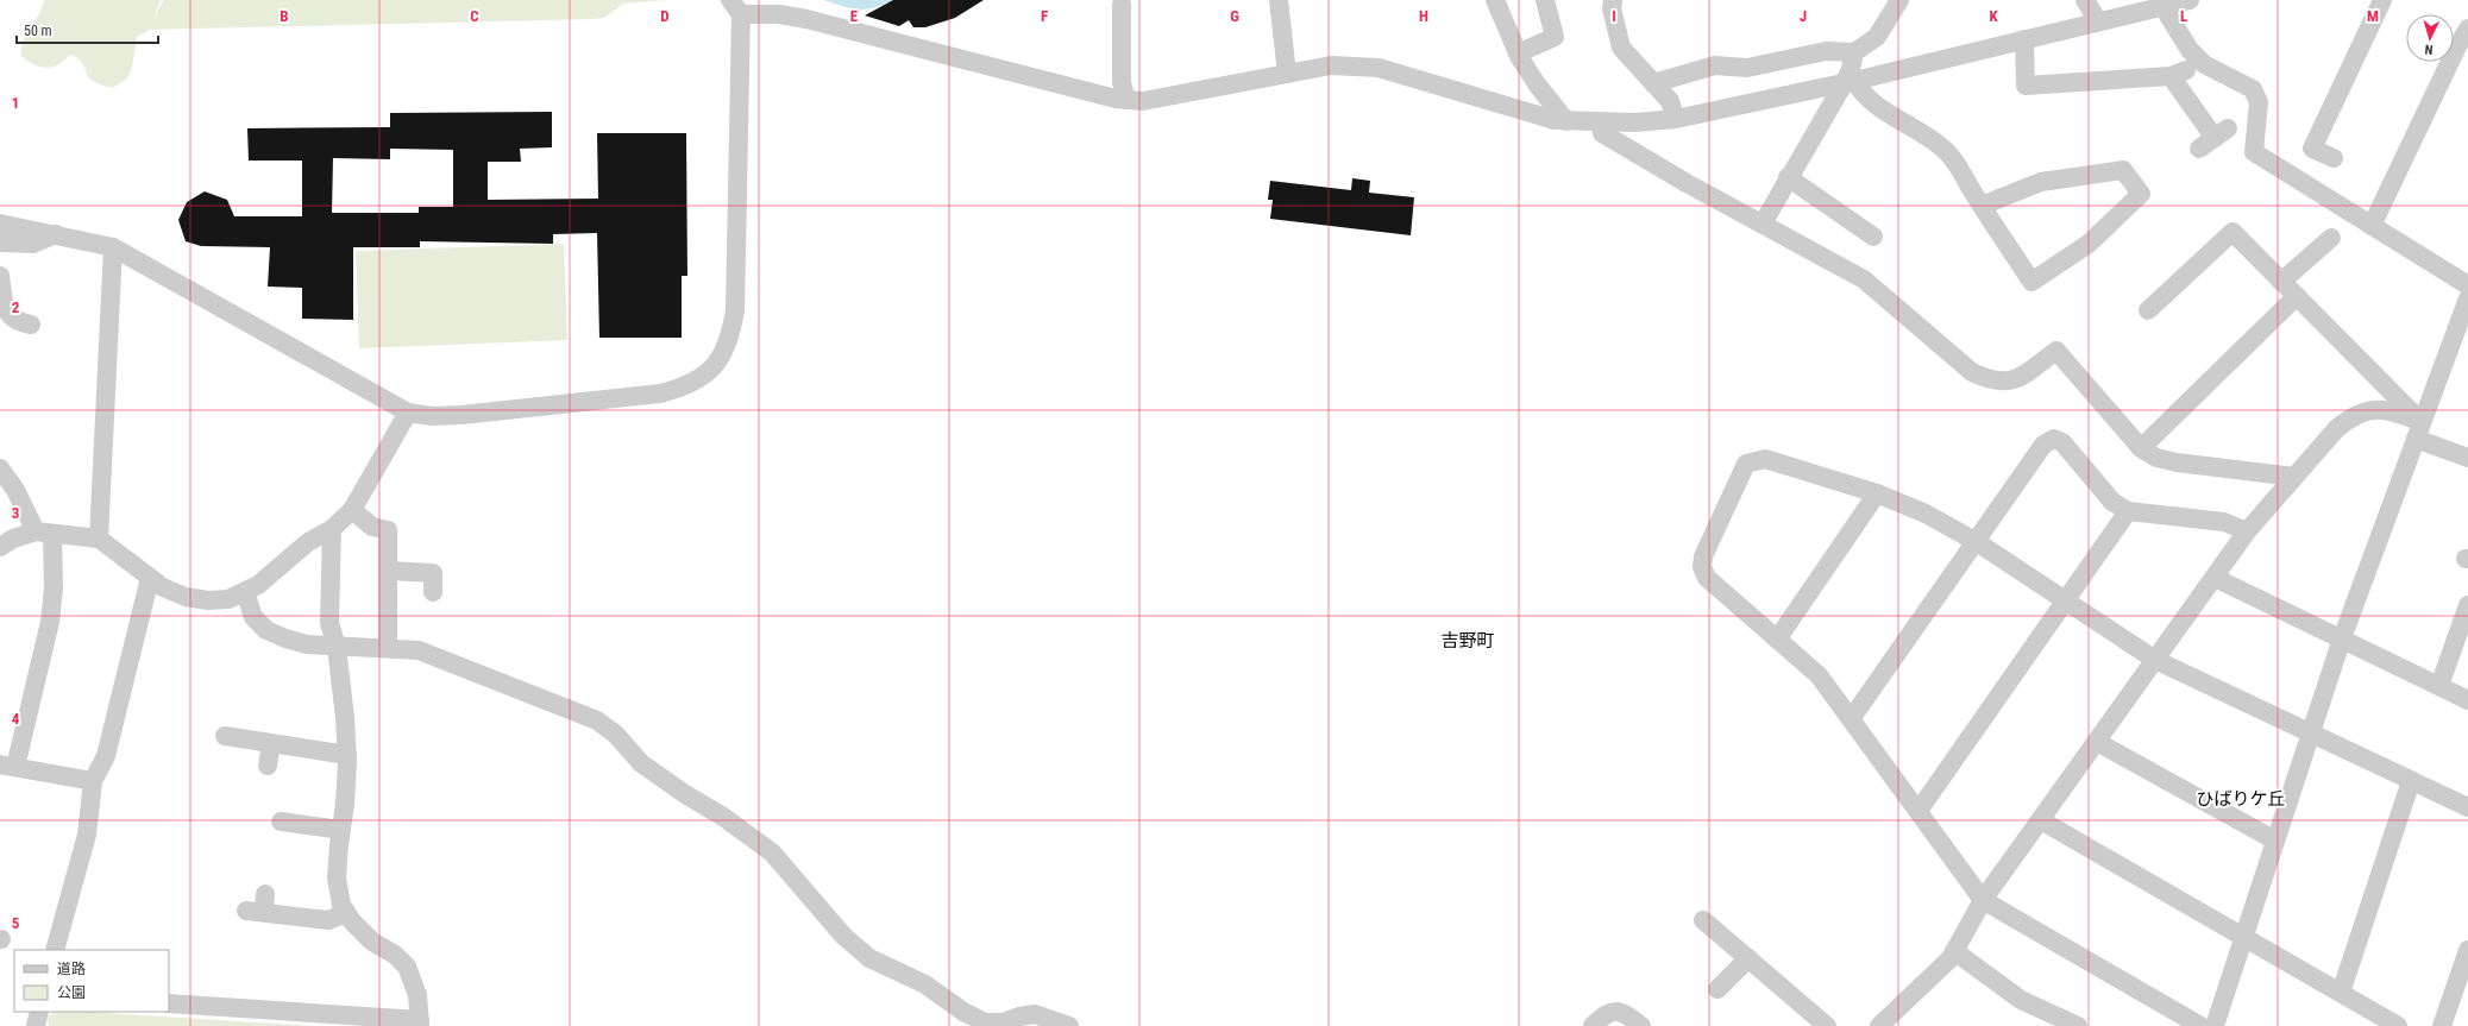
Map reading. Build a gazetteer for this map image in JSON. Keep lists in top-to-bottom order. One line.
{"districts":["吉野町","ひばりケ丘"],"legend":["道路","公園"],"scale_bar":"50 m","north":"bottom","grid":{"columns":["B","C","D","E","F","G","H","I","J","K","L","M"],"rows":["1","2","3","4","5"]}}
